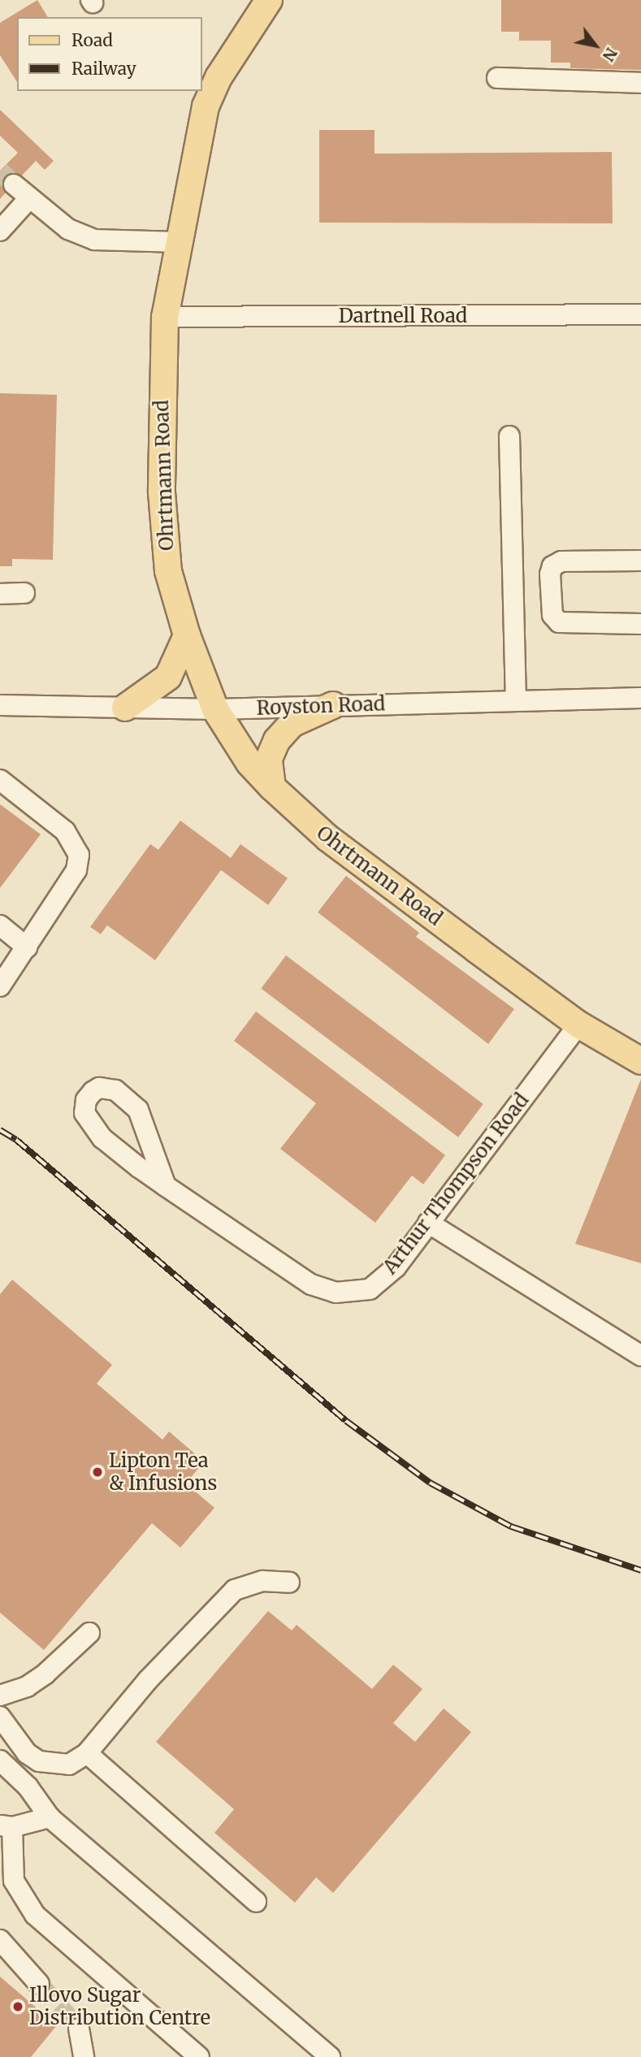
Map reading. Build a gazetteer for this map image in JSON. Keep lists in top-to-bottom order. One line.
{"streets":{"main road":["Ohrtmann Road"],"street":["Dartnell Road","Royston Road","Arthur Thompson Road"]},"crossings":[["Dartnell Road","Ohrtmann Road"],["Ohrtmann Road","Royston Road"],["Ohrtmann Road","Arthur Thompson Road"]],"places":["Lipton Tea & Infusions","Illovo Sugar Distribution Centre"],"legend":["Road","Railway"],"north":"bottom right"}
